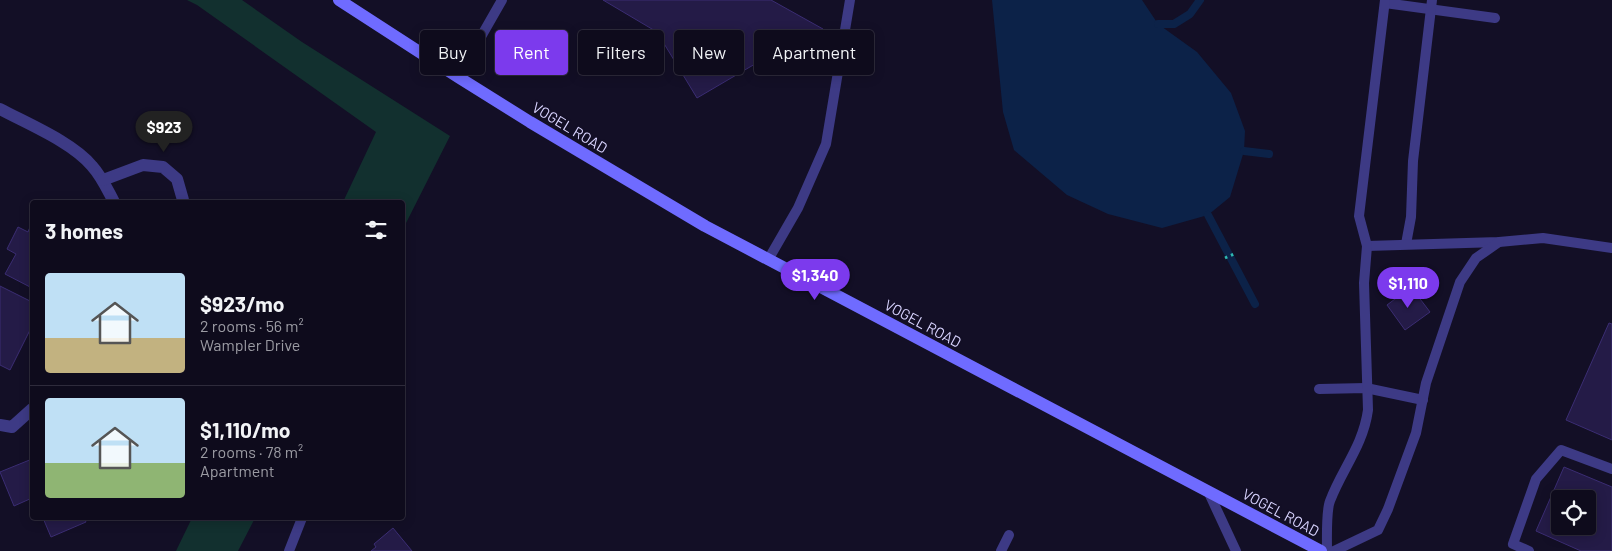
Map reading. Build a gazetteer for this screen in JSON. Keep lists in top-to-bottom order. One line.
{"streets":{"main road":["VOGEL ROAD"]},"page":{"chip":["Buy","Rent","Filters","New","Apartment"],"price":["$923","$1,340","$1,110"],"heading":"3 homes","list":[{"name":"$923/mo","note":"2 rooms · 56 m² · Wampler Drive"},{"name":"$1,110/mo","note":"2 rooms · 78 m² · Apartment"}]}}
